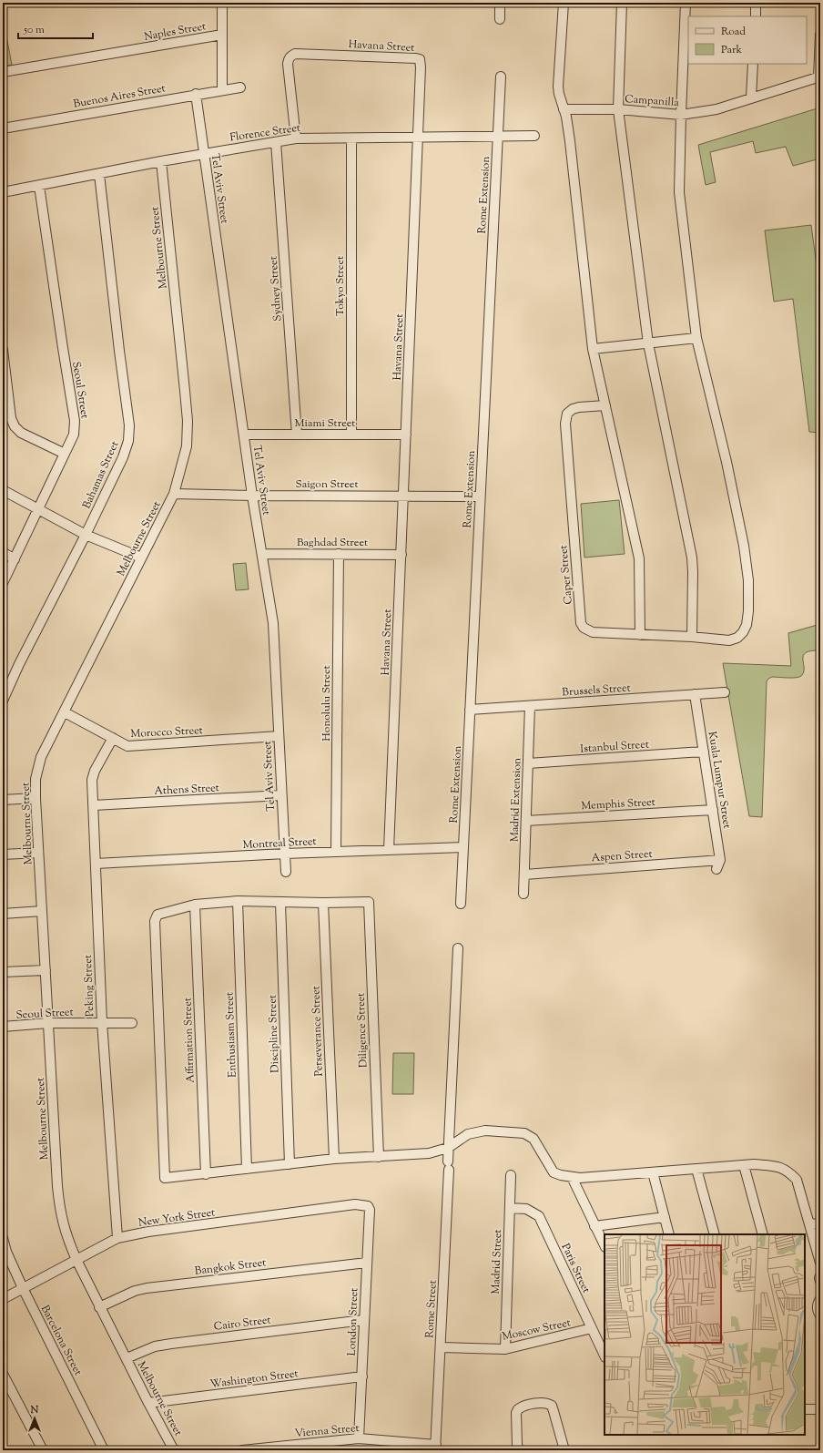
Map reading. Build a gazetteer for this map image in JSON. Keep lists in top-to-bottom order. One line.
{"streets":{"street":["Naples Street","Havana Street","Buenos Aires Street","Campanilla","Florence Street","Tel Aviv Street","Rome Extension","Melbourne Street","Tokyo Street","Sydney Street","Seoul Street","Miami Street","Bahamas Street","Saigon Street","Baghdad Street","Caper Street","Brussels Street","Honolulu Street","Morocco Street","Istanbul Street","Kuala Lumpur Street","Athens Street","Madrid Extension","Memphis Street","Montreal Street","Aspen Street","Peking Street","Diligence Street","Perseverance Street","Discipline Street","Enthusiasm Street","Affirmation Street","New York Street","Madrid Street","Bangkok Street","Paris Street","Rome Street","London Street","Cairo Street","Moscow Street","Barcelona Street","Washington Street","Vienna Street"]},"crossings":[["Havana Street","Florence Street"],["Havana Street","Miami Street"],["Havana Street","Saigon Street"],["Havana Street","Baghdad Street"],["Havana Street","Montreal Street"],["Buenos Aires Street","Tel Aviv Street"],["Florence Street","Tel Aviv Street"],["Florence Street","Rome Extension"],["Florence Street","Melbourne Street"],["Florence Street","Tokyo Street"],["Florence Street","Sydney Street"],["Florence Street","Seoul Street"],["Florence Street","Bahamas Street"],["Tel Aviv Street","Miami Street"],["Tel Aviv Street","Saigon Street"],["Tel Aviv Street","Baghdad Street"],["Tel Aviv Street","Morocco Street"],["Tel Aviv Street","Athens Street"],["Tel Aviv Street","Montreal Street"],["Rome Extension","Saigon Street"],["Rome Extension","Brussels Street"],["Rome Extension","Montreal Street"],["Melbourne Street","Seoul Street"],["Melbourne Street","Saigon Street"],["Melbourne Street","Morocco Street"],["Melbourne Street","New York Street"],["Melbourne Street","Bangkok Street"],["Melbourne Street","Cairo Street"],["Melbourne Street","Washington Street"],["Tokyo Street","Miami Street"],["Sydney Street","Miami Street"],["Seoul Street","Peking Street"],["Baghdad Street","Honolulu Street"],["Brussels Street","Kuala Lumpur Street"],["Brussels Street","Madrid Extension"],["Honolulu Street","Montreal Street"],["Morocco Street","Peking Street"],["Istanbul Street","Kuala Lumpur Street"],["Istanbul Street","Madrid Extension"],["Kuala Lumpur Street","Memphis Street"],["Kuala Lumpur Street","Aspen Street"],["Athens Street","Peking Street"],["Madrid Extension","Memphis Street"],["Madrid Extension","Aspen Street"],["Montreal Street","Peking Street"],["Peking Street","New York Street"],["Diligence Street","Perseverance Street"],["New York Street","London Street"],["New York Street","Barcelona Street"],["Madrid Street","Paris Street"],["Madrid Street","Moscow Street"],["Bangkok Street","London Street"],["Paris Street","Moscow Street"],["Rome Street","Moscow Street"],["Rome Street","Vienna Street"],["London Street","Cairo Street"],["London Street","Washington Street"],["London Street","Vienna Street"]],"legend":["Road","Park"],"scale_bar":"50 m","north":"top"}
